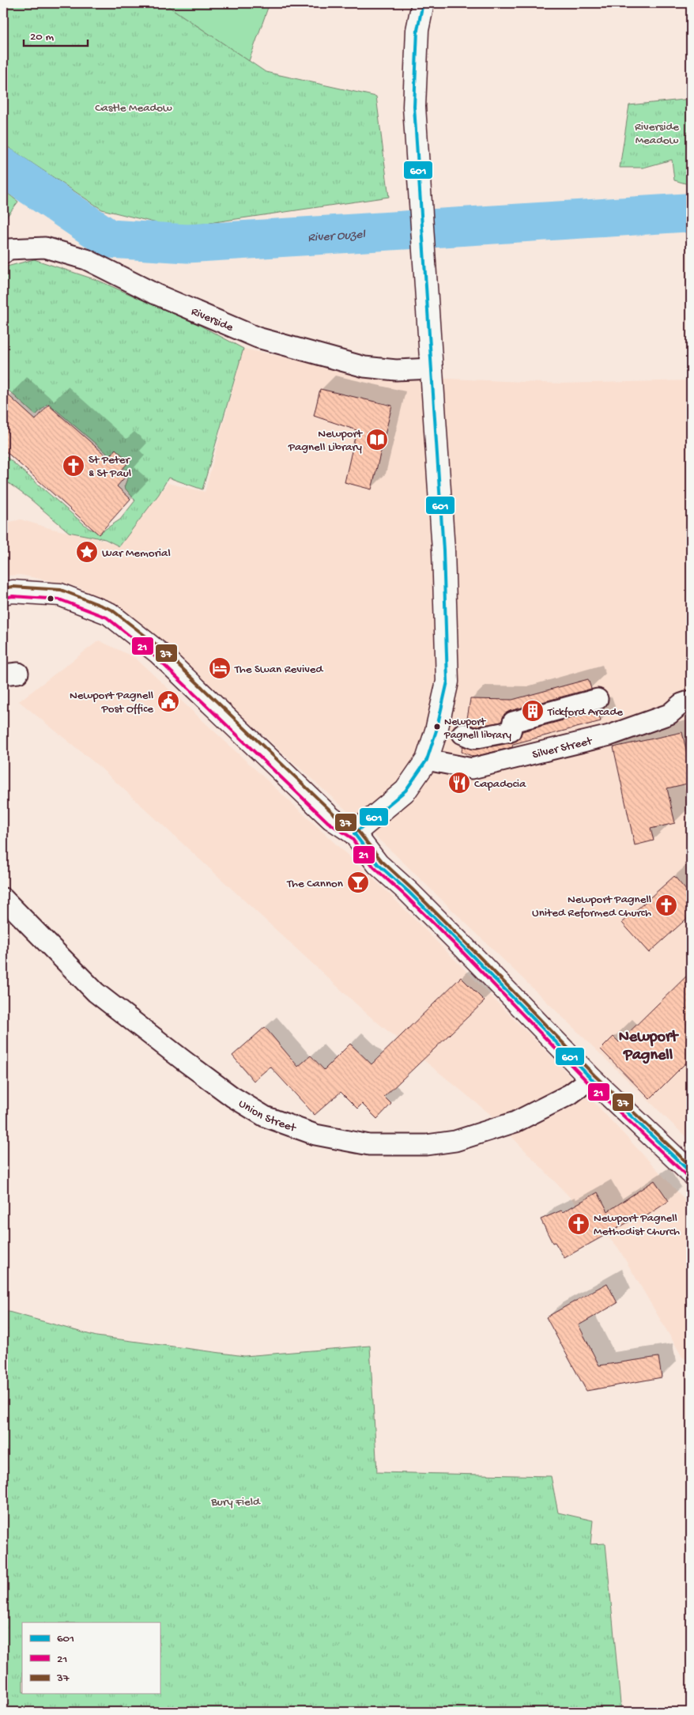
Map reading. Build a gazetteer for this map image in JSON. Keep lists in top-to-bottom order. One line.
{"streets":{"street":["Riverside","Silver Street","Union Street"]},"districts":["Newport Pagnell"],"water":["River Ouzel"],"parks":["Castle Meadow","Riverside Meadow","Bury Field"],"places":{"library":["Newport Pagnell Library"],"church":["St Peter & St Paul","Newport Pagnell United Reformed Church","Newport Pagnell Methodist Church"],"place":["War Memorial"],"hotel":["The Swan Revived"],"public building":["Newport Pagnell Post Office"],"building":["Tickford Arcade"],"other":["Newport Pagnell library"],"restaurant":["Capadocia"],"bar":["The Cannon"]},"lines":["transit line 601","transit line 37","transit line 21"],"legend":["601","21","37"],"scale_bar":"20 m"}
